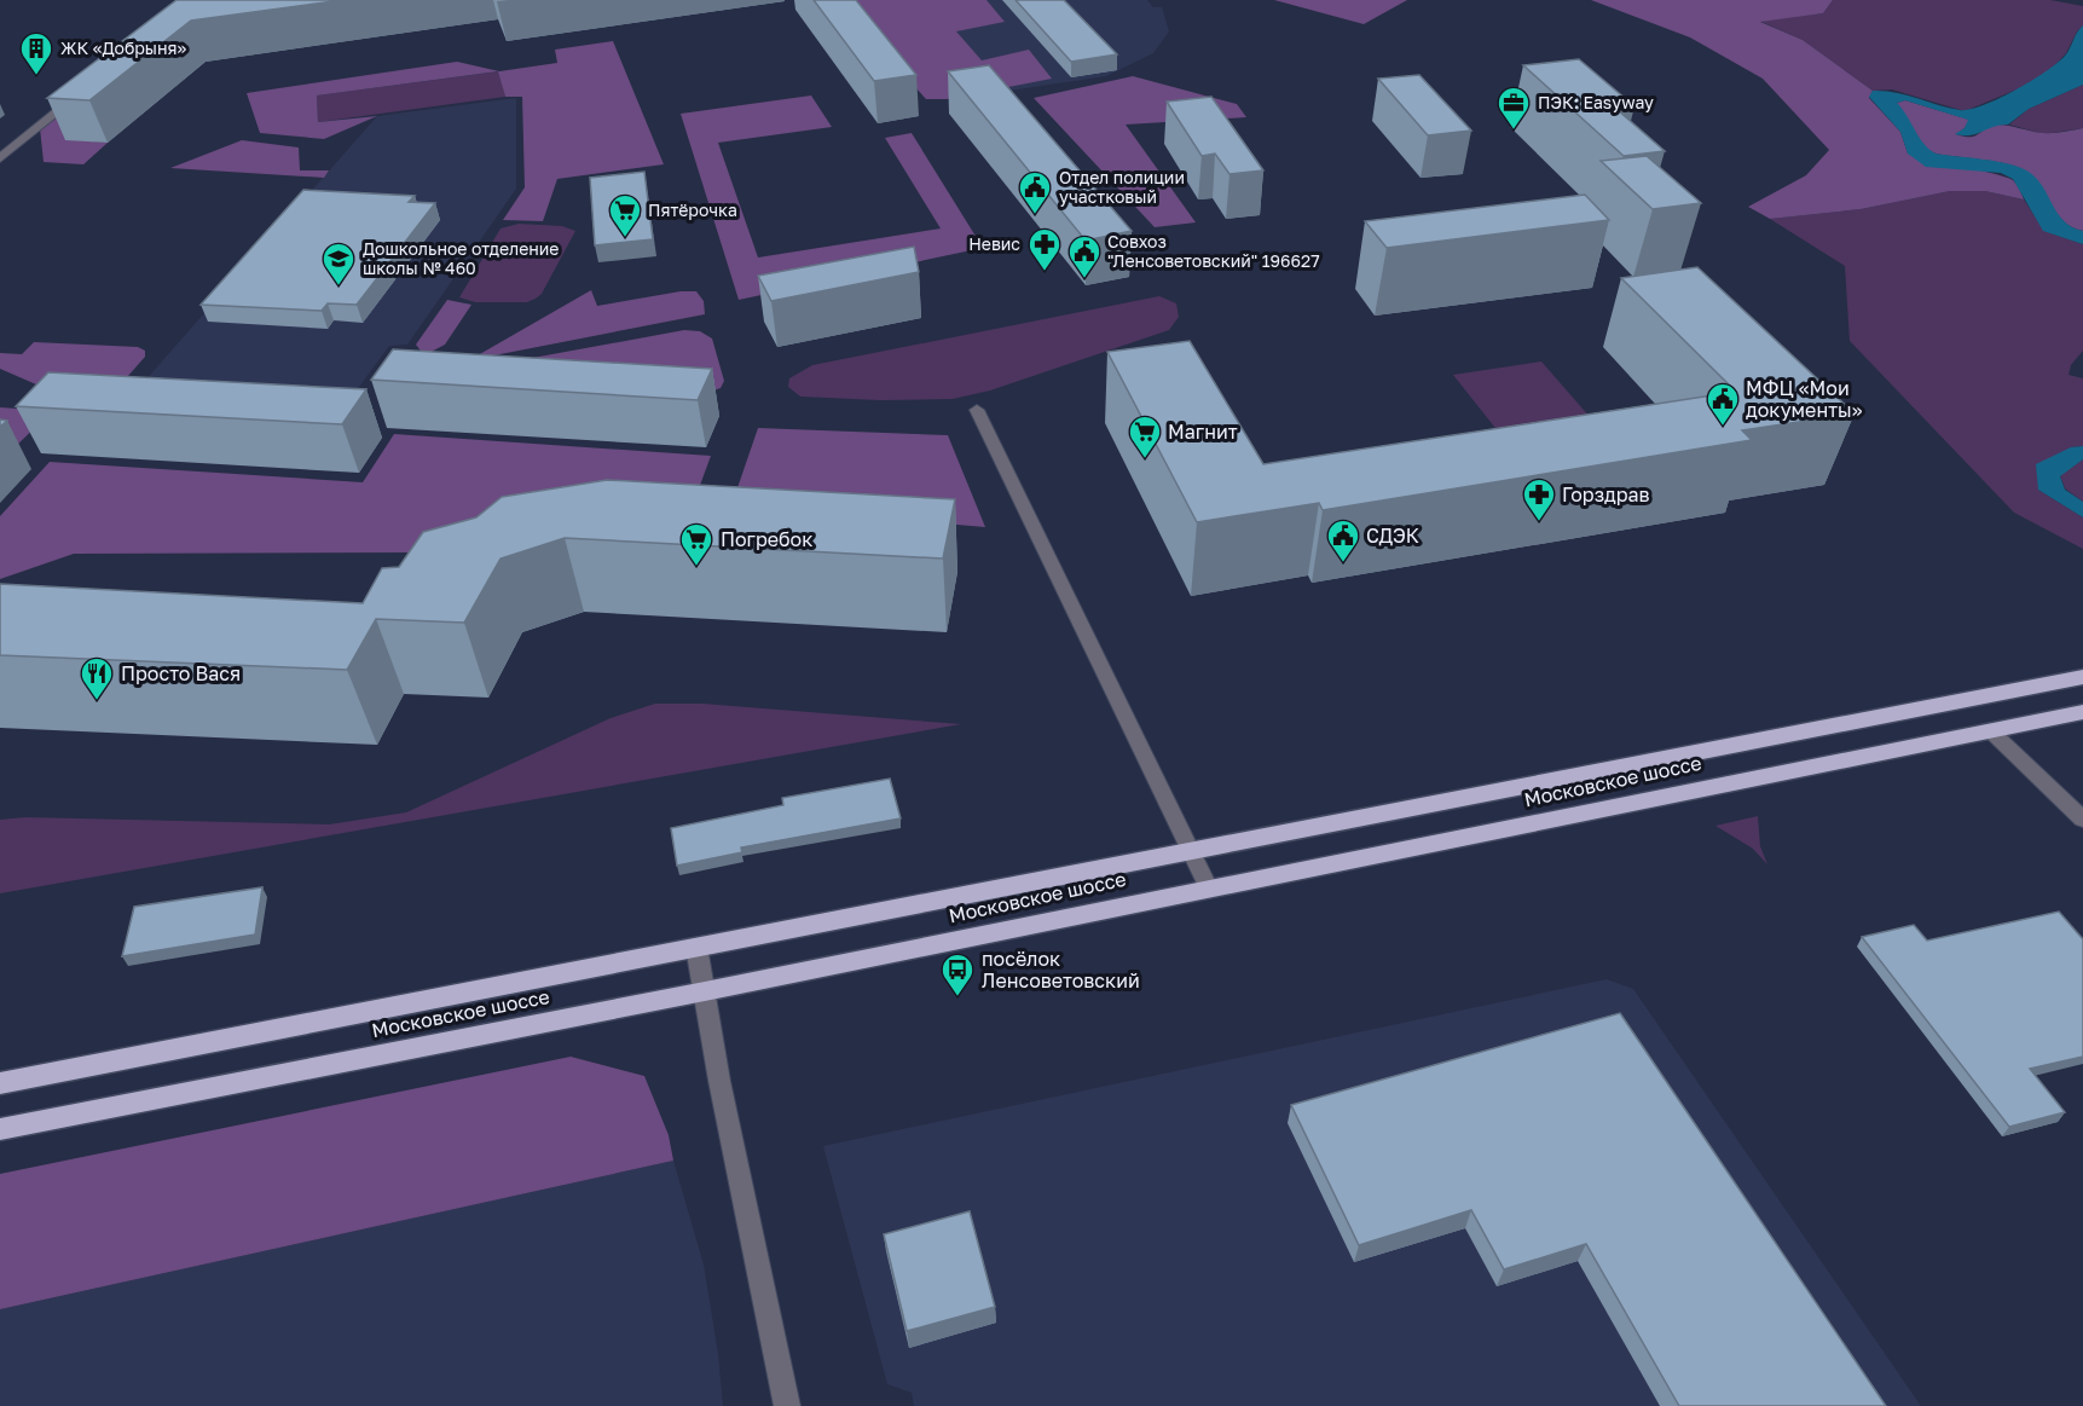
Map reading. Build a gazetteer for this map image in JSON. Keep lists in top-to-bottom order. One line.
{"streets":{"highway":["Московское шоссе"]},"places":{"building":["ЖК «Добрыня»"],"office":["ПЭК: Easyway"],"public building":["Отдел полиции участковый","Совхоз \"Ленсоветовский\" 196627","МФЦ «Мои документы»","СДЭК"],"supermarket":["Пятёрочка","Магнит","Погребок"],"pharmacy":["Невис","Горздрав"],"school or university":["Дошкольное отделение школы № 460"],"restaurant":["Просто Вася"],"bus stop":["посёлок Ленсоветовский"]}}
